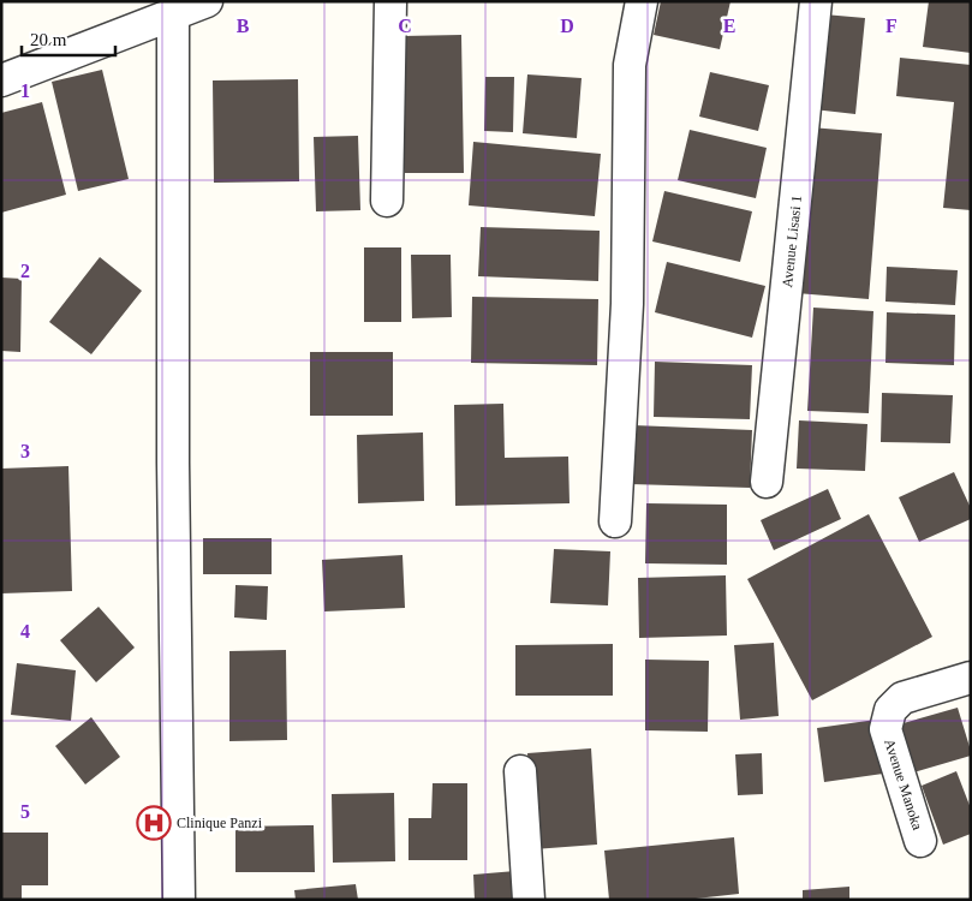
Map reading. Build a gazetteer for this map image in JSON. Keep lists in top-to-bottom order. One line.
{"streets":{"street":["Avenue Lisasi 1","Avenue Manoka"]},"places":{"hospital":["Clinique Panzi"]},"scale_bar":"20 m","grid":{"columns":["B","C","D","E","F"],"rows":["1","2","3","4","5"]}}
